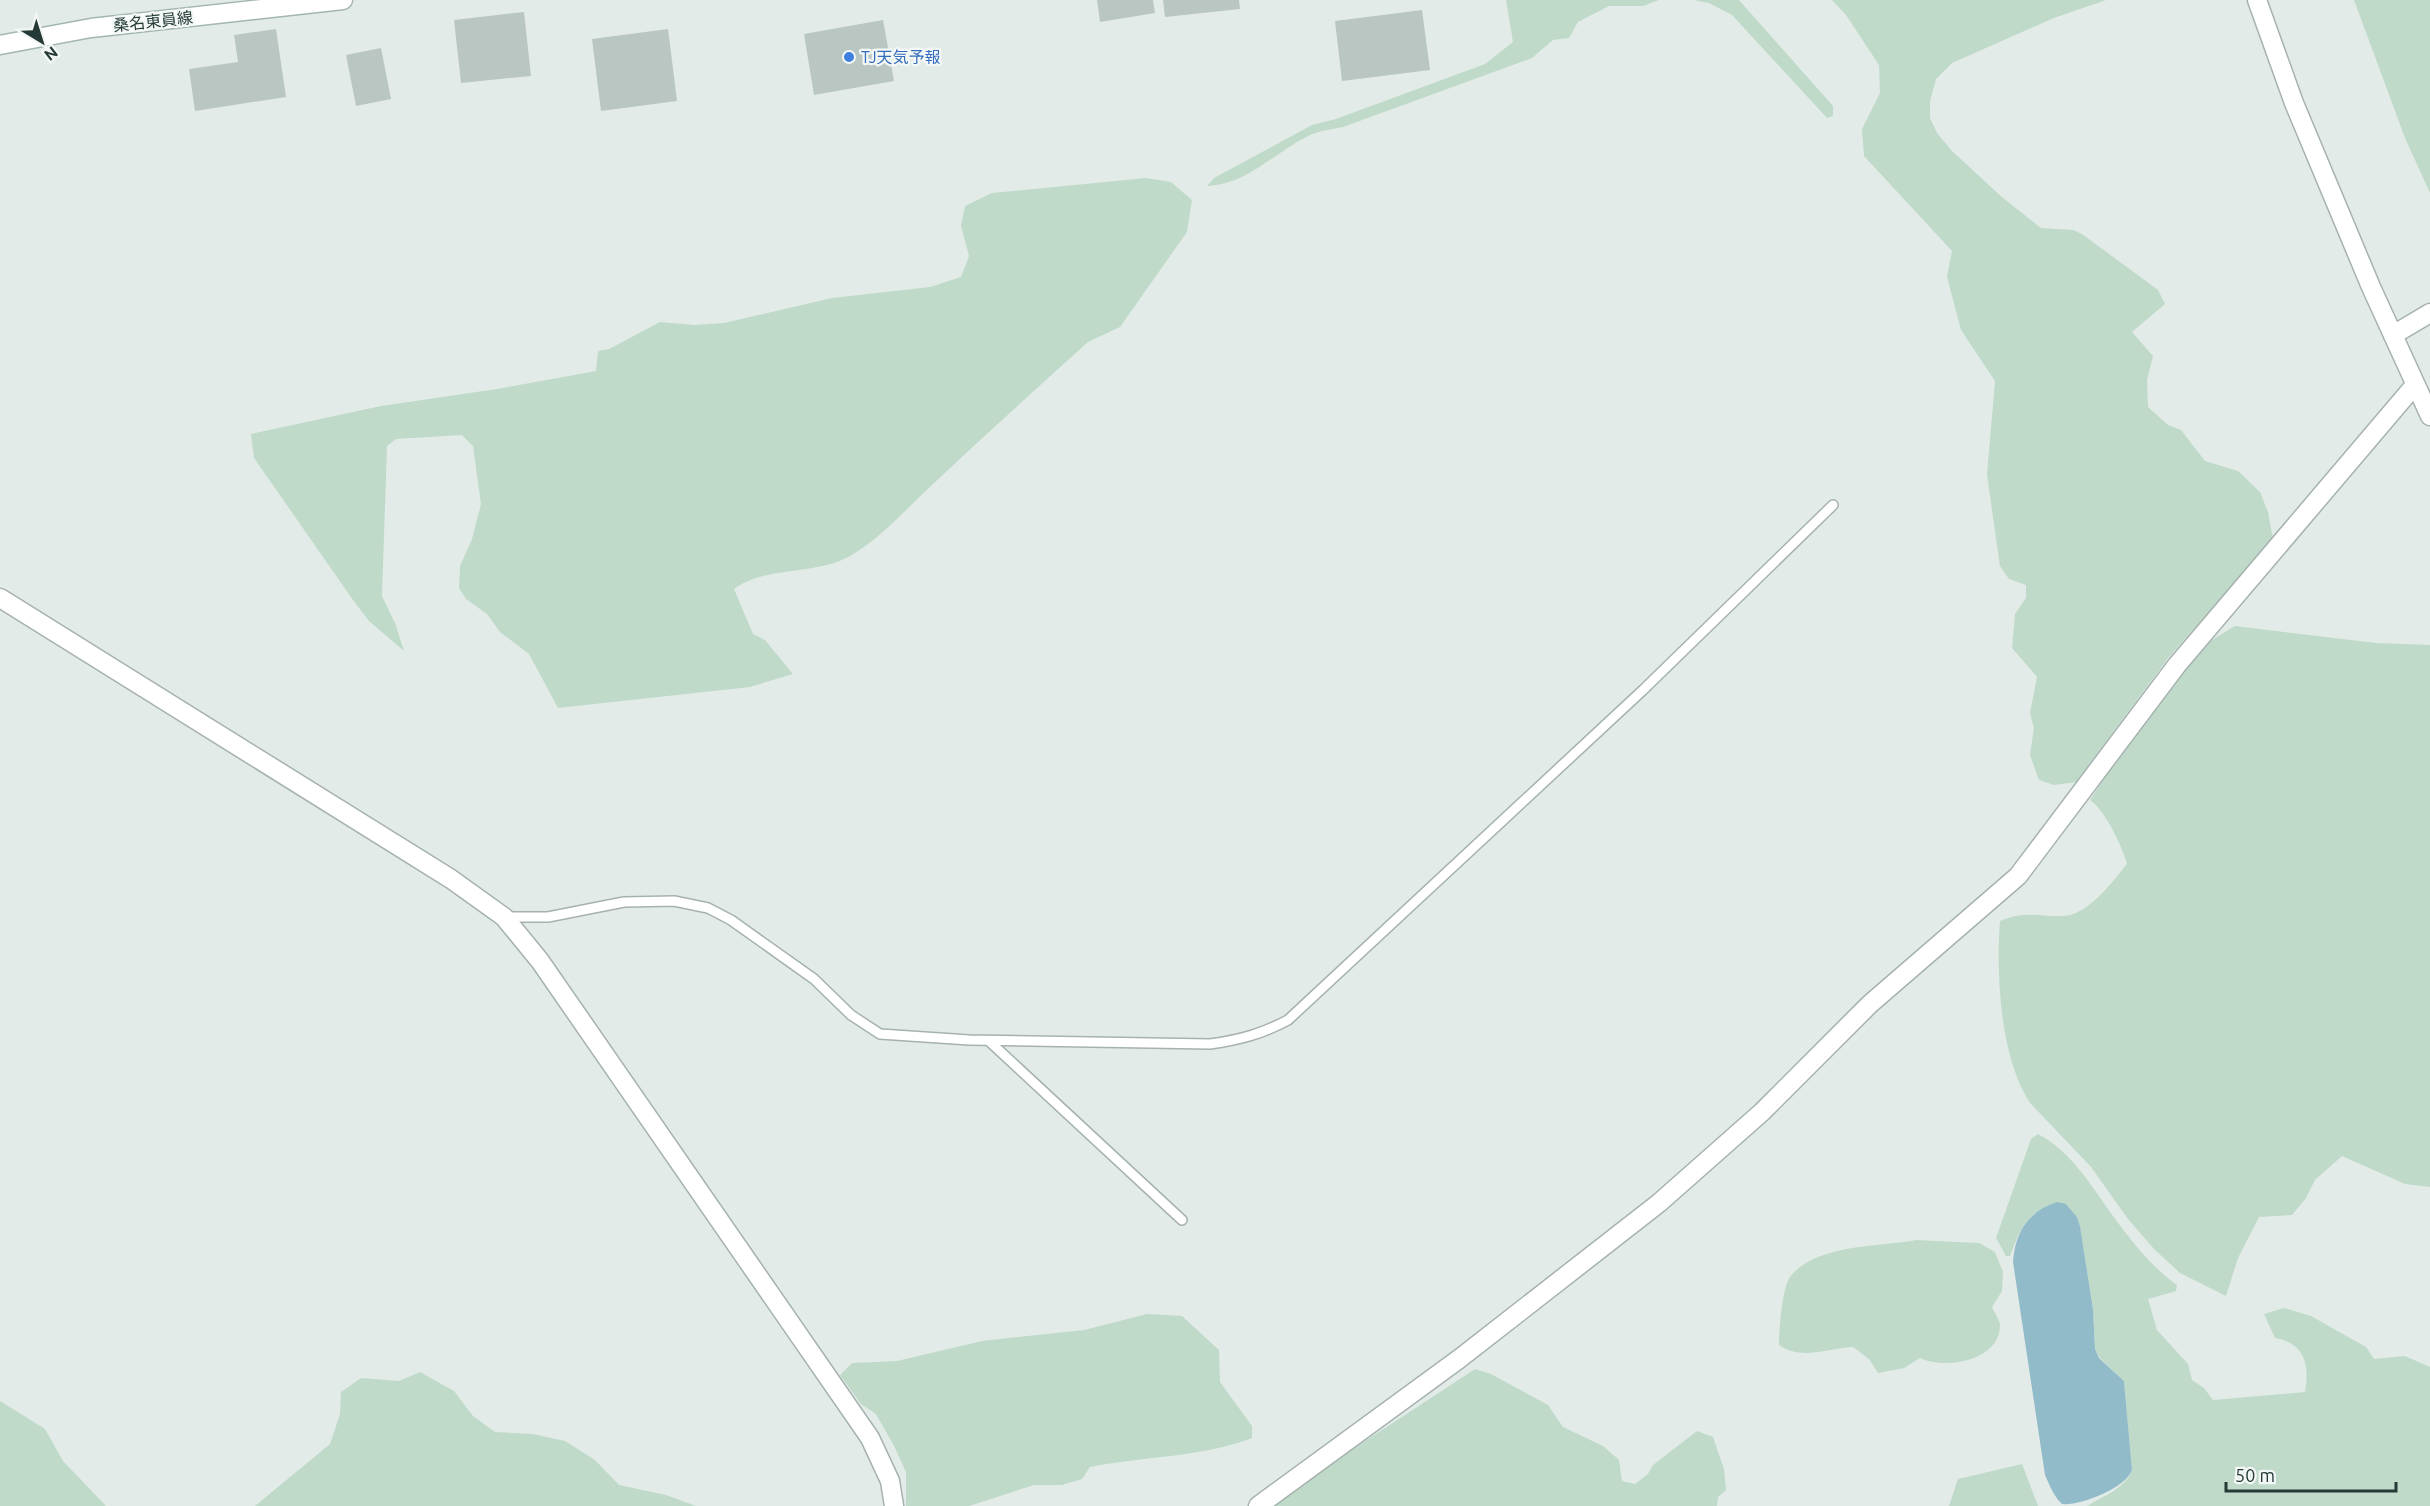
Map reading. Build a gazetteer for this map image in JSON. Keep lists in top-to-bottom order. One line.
{"streets":{"street":["桑名東員線"]},"places":["TJ天気予報"],"scale_bar":"50 m","north":"bottom right"}
